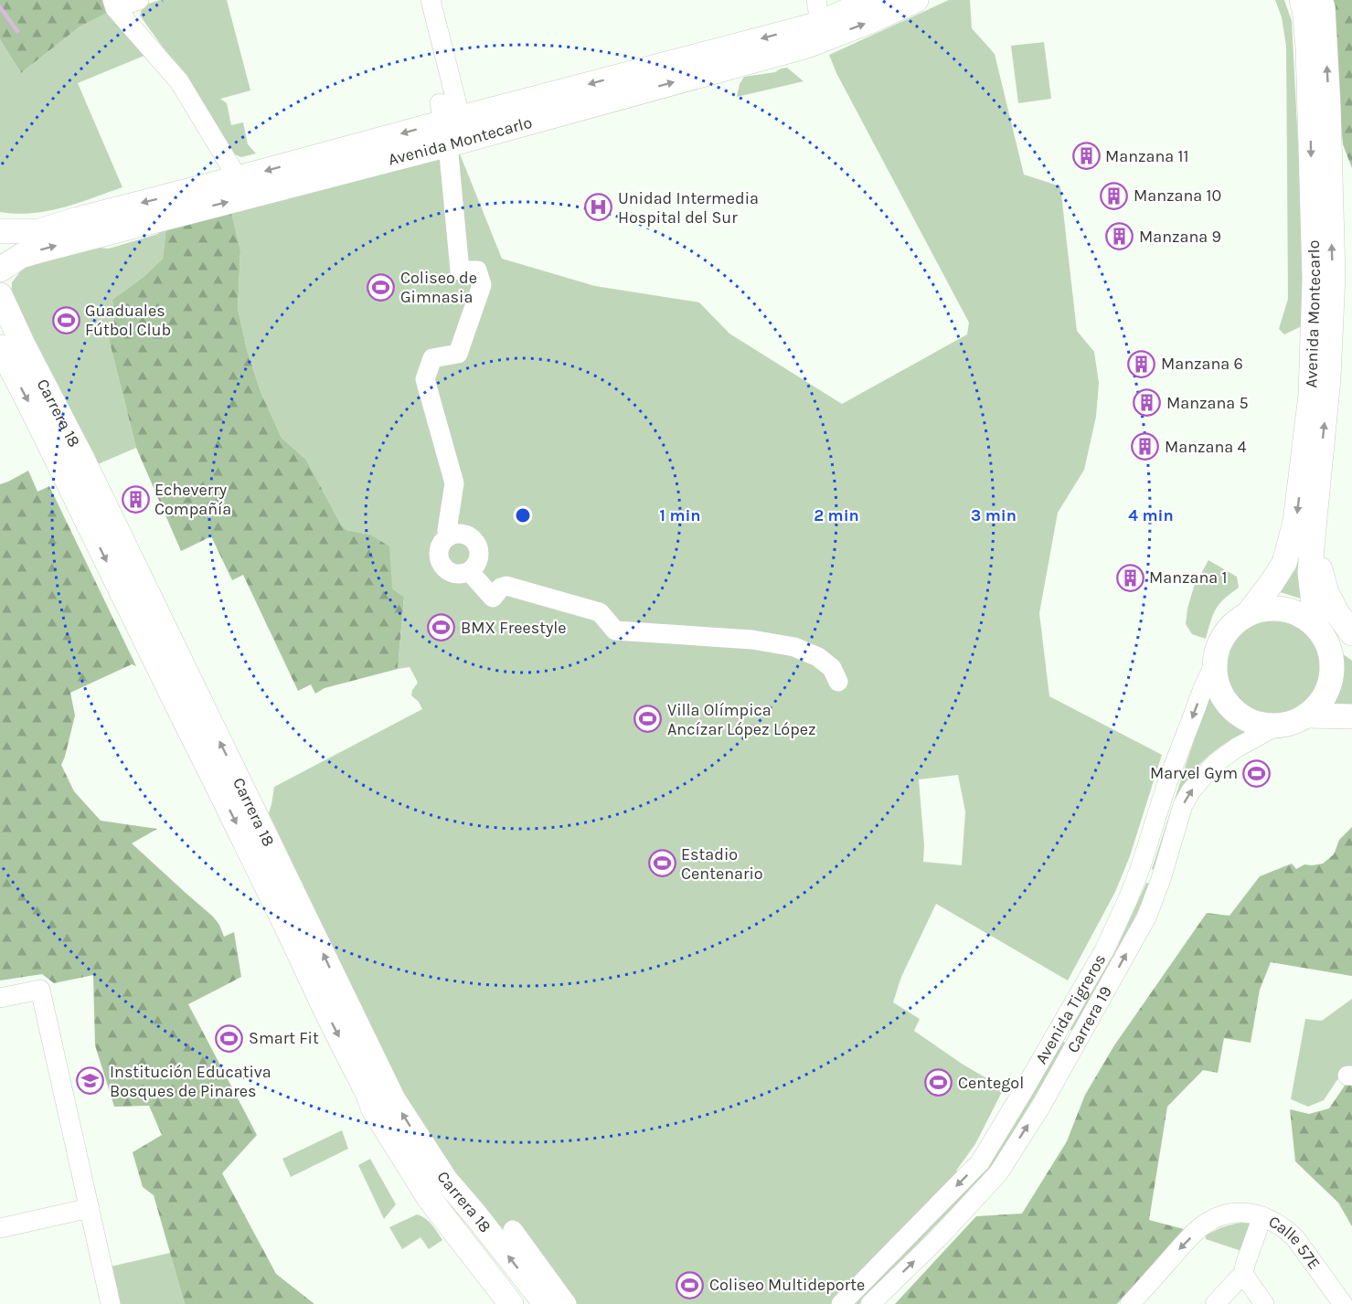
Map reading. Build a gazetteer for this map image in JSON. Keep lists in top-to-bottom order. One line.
{"streets":{"main road":["Avenida Montecarlo","Carrera 18"],"street":["Avenida Tigreros","Carrera 19","Calle 57E"]},"crossings":[["Avenida Montecarlo","Avenida Tigreros"],["Avenida Montecarlo","Carrera 19"],["Avenida Tigreros","Carrera 19"]],"one_way":["Avenida Tigreros","Carrera 19","Calle 57E"],"places":{"building":["Manzana 11","Manzana 10","Manzana 9","Manzana 6","Manzana 5","Manzana 4","Echeverry Compañía","Manzana 1"],"hospital":["Unidad Intermedia Hospital del Sur"],"sports":["Coliseo de Gimnasia","Guaduales Fútbol Club","BMX Freestyle","Villa Olímpica Ancízar López López","Marvel Gym","Estadio Centenario","Smart Fit","Centegol","Coliseo Multideporte"],"school or university":["Institución Educativa Bosques de Pinares"]},"rings":["1 min","2 min","3 min","4 min"]}
